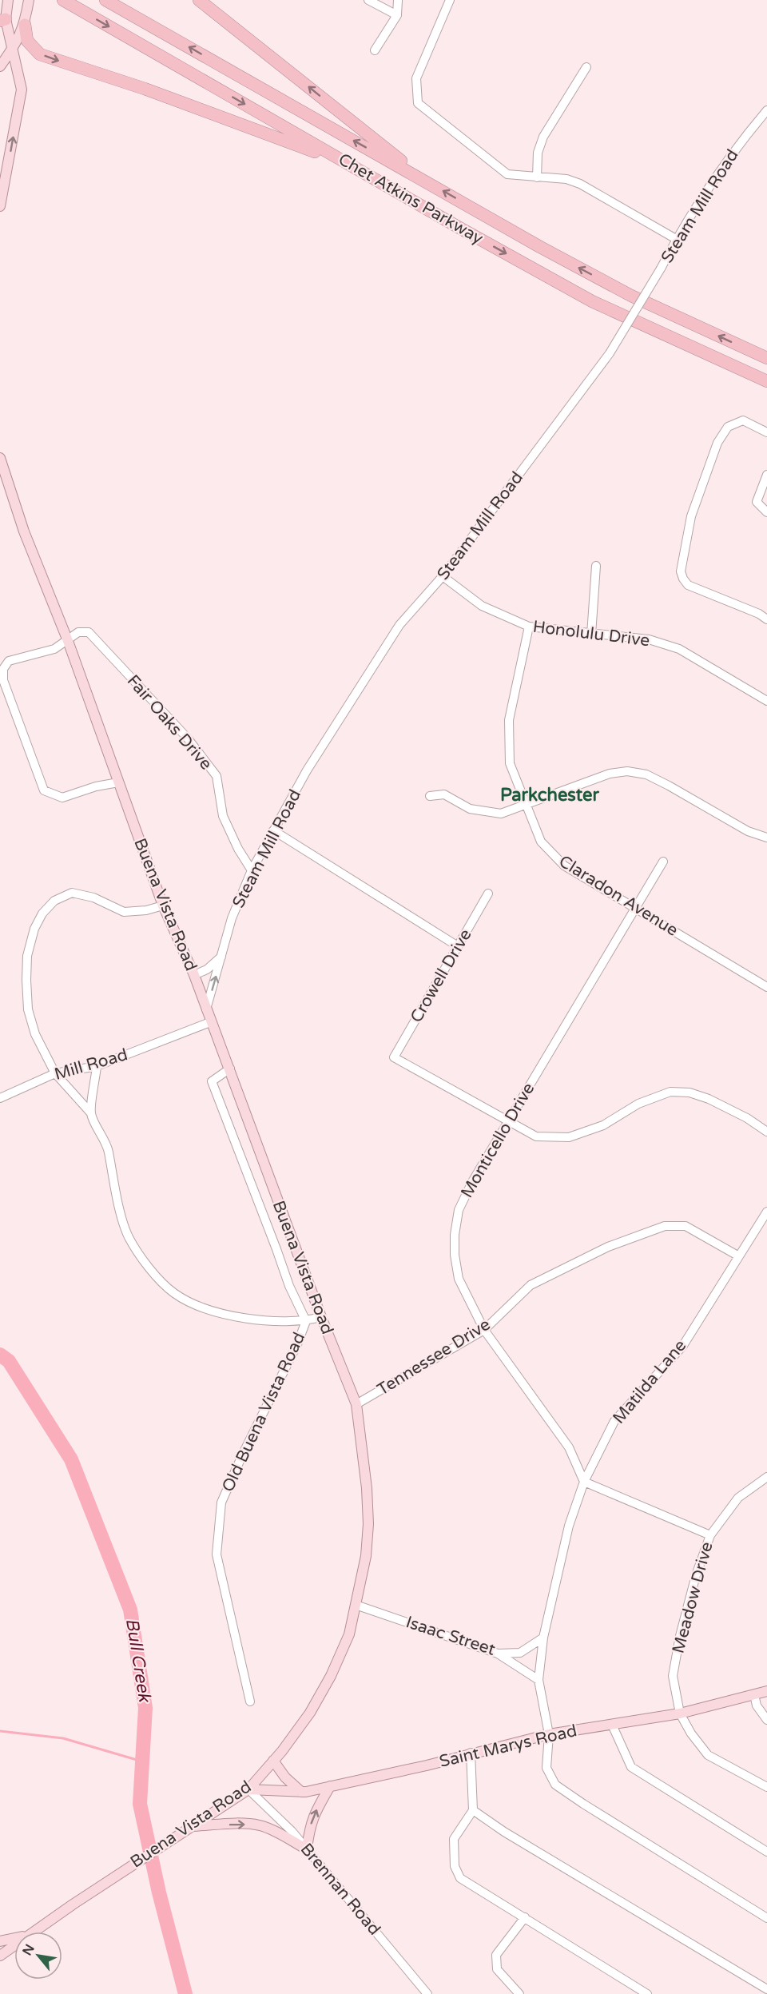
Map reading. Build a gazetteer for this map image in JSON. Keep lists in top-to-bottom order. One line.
{"streets":{"highway":["Chet Atkins Parkway"],"main road":["Buena Vista Road","Saint Marys Road"],"street":["Steam Mill Road","Honolulu Drive","Fair Oaks Drive","Claradon Avenue","Crowell Drive","Mill Road","Monticello Drive","Tennessee Drive","Matilda Lane","Old Buena Vista Road","Meadow Drive","Isaac Street","Brennan Road"]},"crossings":[["Steam Mill Road","Honolulu Drive"],["Steam Mill Road","Fair Oaks Drive"],["Steam Mill Road","Buena Vista Road"],["Honolulu Drive","Claradon Avenue"],["Fair Oaks Drive","Buena Vista Road"],["Claradon Avenue","Monticello Drive"],["Buena Vista Road","Mill Road"],["Buena Vista Road","Tennessee Drive"],["Buena Vista Road","Isaac Street"],["Buena Vista Road","Saint Marys Road"],["Buena Vista Road","Brennan Road"],["Crowell Drive","Monticello Drive"],["Monticello Drive","Tennessee Drive"],["Monticello Drive","Matilda Lane"],["Tennessee Drive","Matilda Lane"],["Matilda Lane","Isaac Street"],["Matilda Lane","Saint Marys Road"],["Meadow Drive","Saint Marys Road"],["Saint Marys Road","Brennan Road"]],"districts":["Parkchester"],"water":["Bull Creek"],"north":"top left"}
